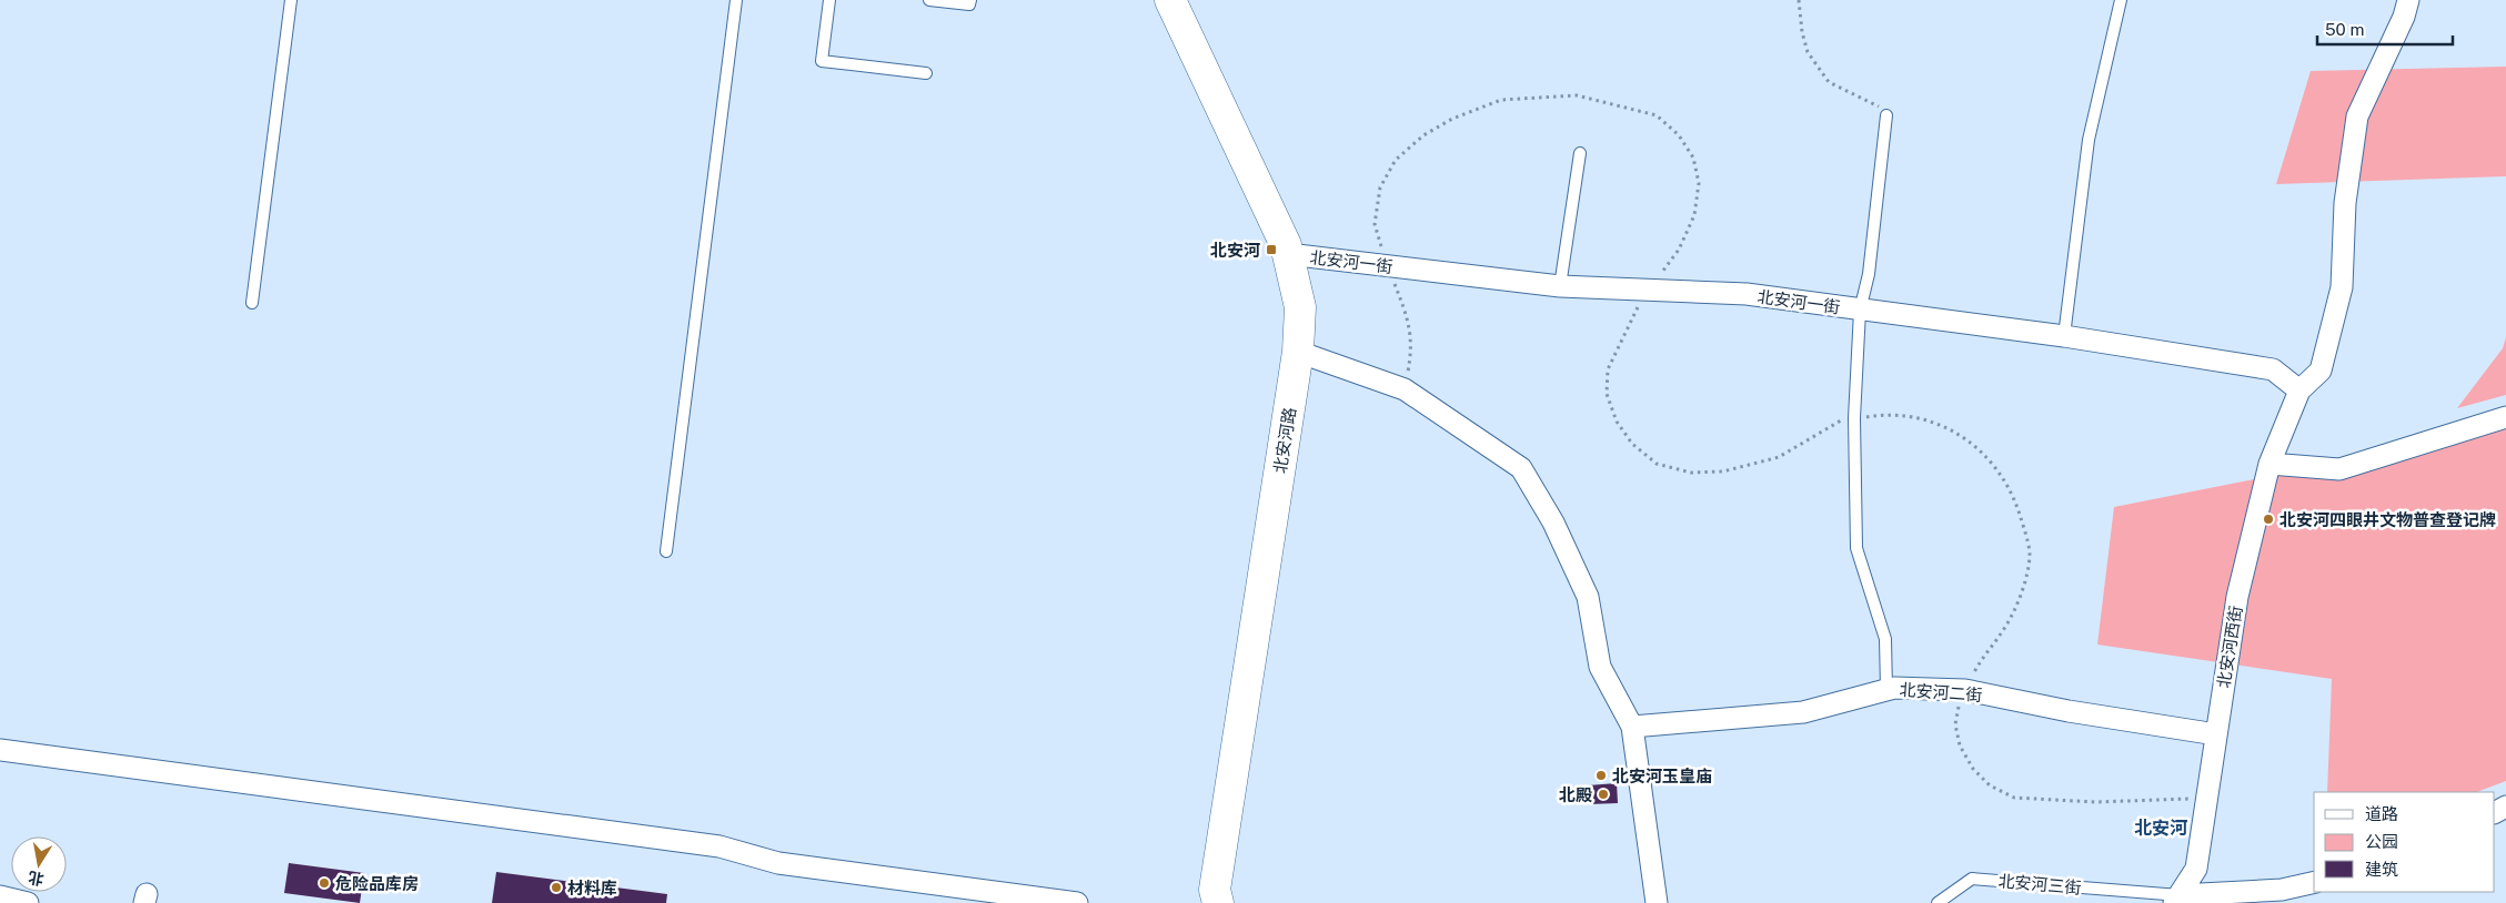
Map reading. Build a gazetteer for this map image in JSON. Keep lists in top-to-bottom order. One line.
{"streets":{"main road":["北安河路"],"street":["北安河一街","北安河西街","北安河二街","北安河三街"]},"crossings":[["北安河一街","北安河路"],["北安河一街","北安河西街"],["北安河西街","北安河二街"],["北安河西街","北安河三街"]],"districts":["北安河"],"places":{"transit":["北安河"],"other":["北安河四眼井文物普查登记牌","北安河玉皇庙","北殿","危险品库房","材料库"]},"legend":["道路","公园","建筑"],"scale_bar":"50 m","north":"bottom"}
